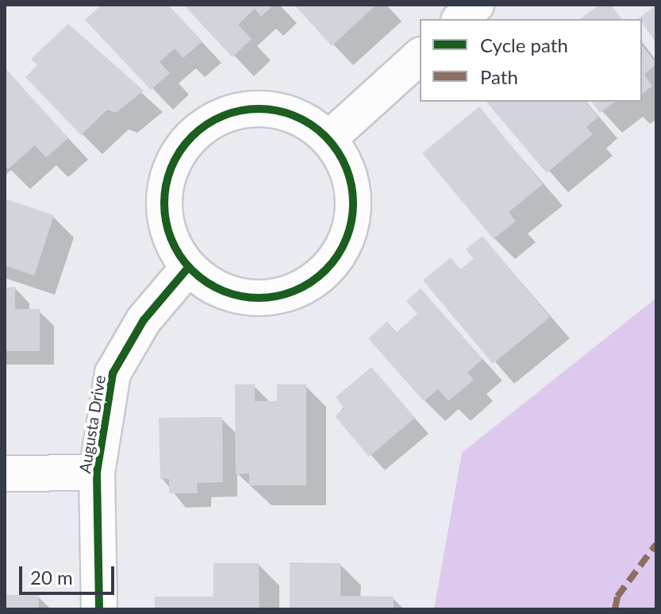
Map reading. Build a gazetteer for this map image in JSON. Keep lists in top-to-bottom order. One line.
{"streets":{"street":["Augusta Drive"]},"legend":["Cycle path","Path"],"scale_bar":"20 m"}
